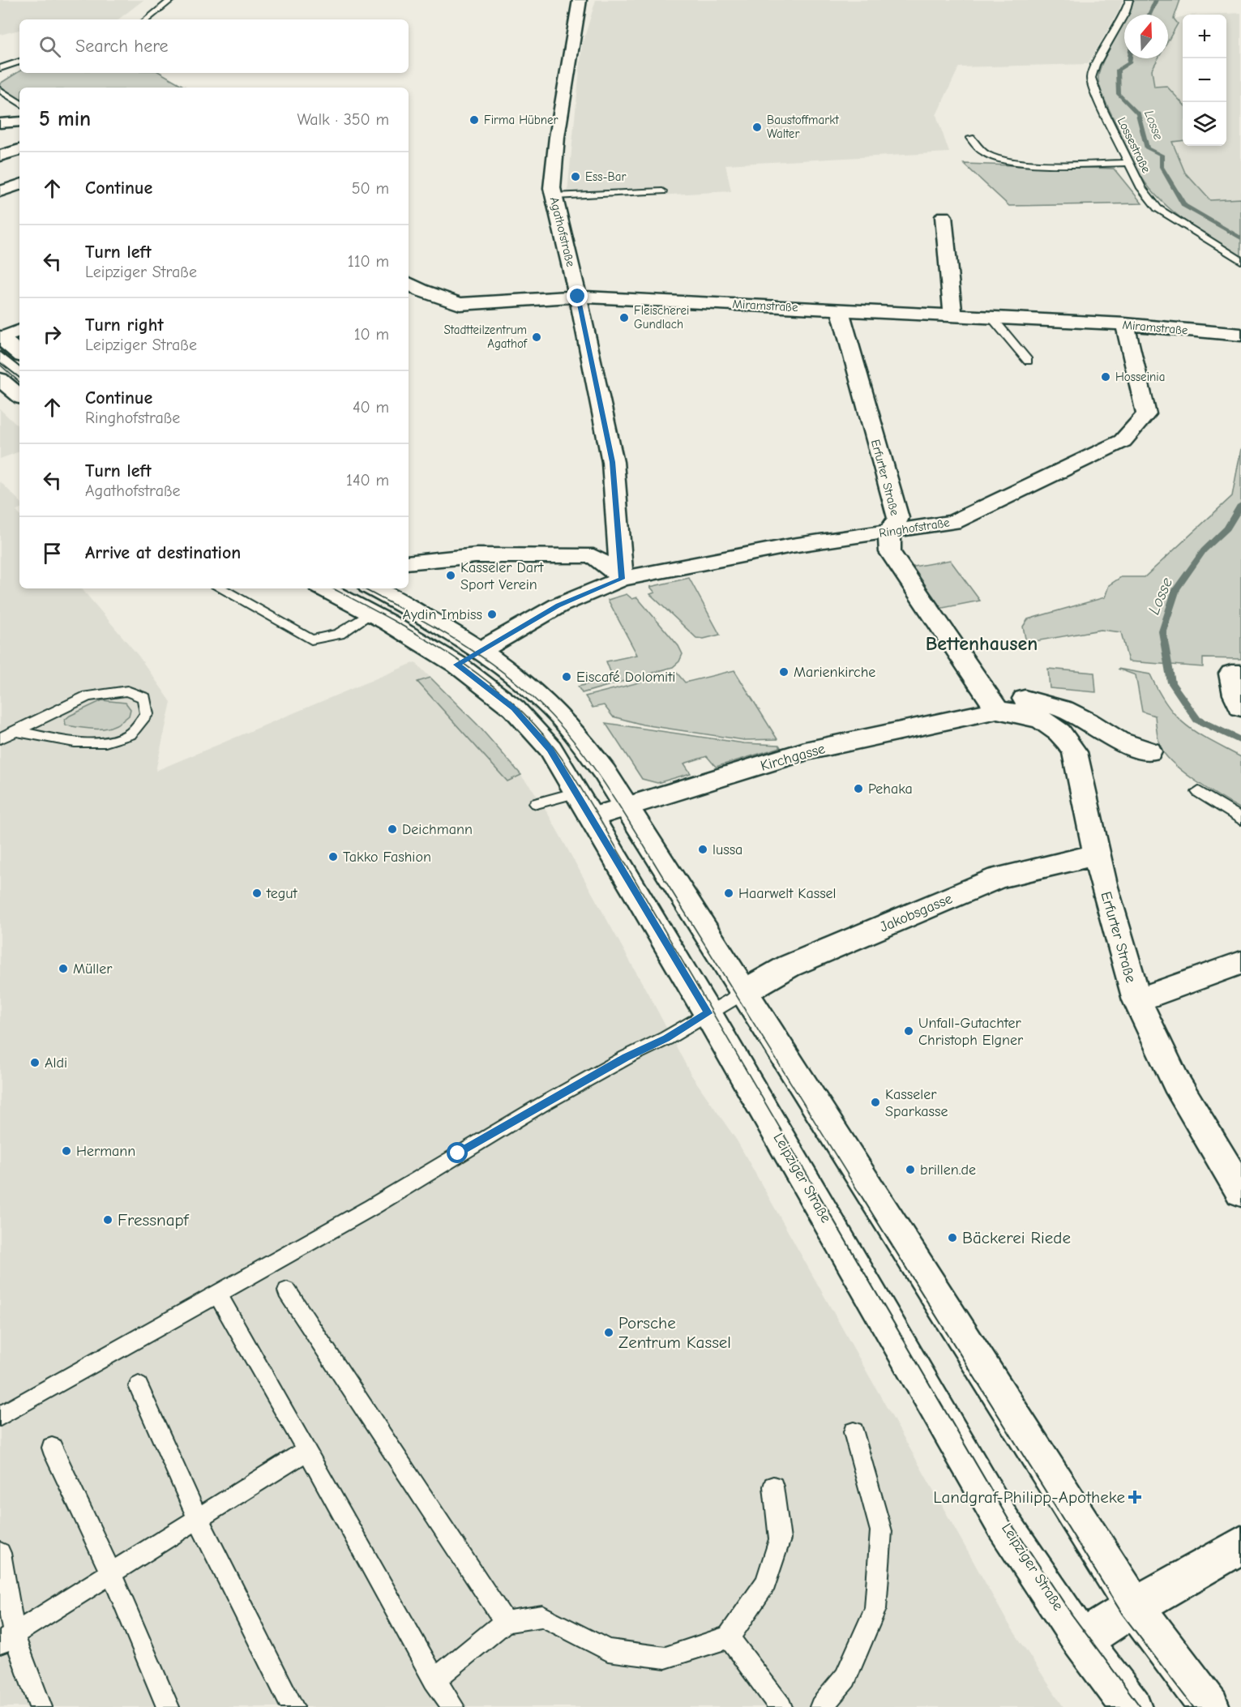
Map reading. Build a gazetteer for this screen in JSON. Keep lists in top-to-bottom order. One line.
{"streets":{"street":["Agathofstraße","Miramstraße","Erfurter Straße","Ringhofstraße","Kirchgasse","Jakobsgasse","Leipziger Straße"],"lane":["Lossestraße"]},"crossings":[["Agathofstraße","Miramstraße"],["Agathofstraße","Ringhofstraße"],["Miramstraße","Erfurter Straße"],["Miramstraße","Ringhofstraße"],["Erfurter Straße","Ringhofstraße"],["Erfurter Straße","Kirchgasse"],["Erfurter Straße","Jakobsgasse"],["Kirchgasse","Leipziger Straße"]],"districts":["Bettenhausen"],"water":["Losse"],"places":{"other":["Firma Hübner","Baustoffmarkt Walter","Ess-Bar","Fleischerei Gundlach","Stadtteilzentrum Agathof","Hosseinia","Kasseler Dart Sport Verein","Aydin Imbiss","Marienkirche","Eiscafé Dolomiti","Pehaka","Deichmann","lussa","Takko Fashion","tegut","Haarwelt Kassel","Müller","Unfall-Gutachter Christoph Elgner","Aldi","Kasseler Sparkasse","Hermann","brillen.de","Fressnapf","Bäckerei Riede","Porsche Zentrum Kassel"],"health":["Landgraf-Philipp-Apotheke"]},"north":"top","page":{"map_buttons":["+","−"],"search":"Search here","heading":["5 min","Walk · 350 m"],"list":[["Continue","50 m"],["Turn left","Leipziger Straße","110 m"],["Turn right","Leipziger Straße","10 m"],["Continue","Ringhofstraße","40 m"],["Turn left","Agathofstraße","140 m"],"Arrive at destination"]}}
